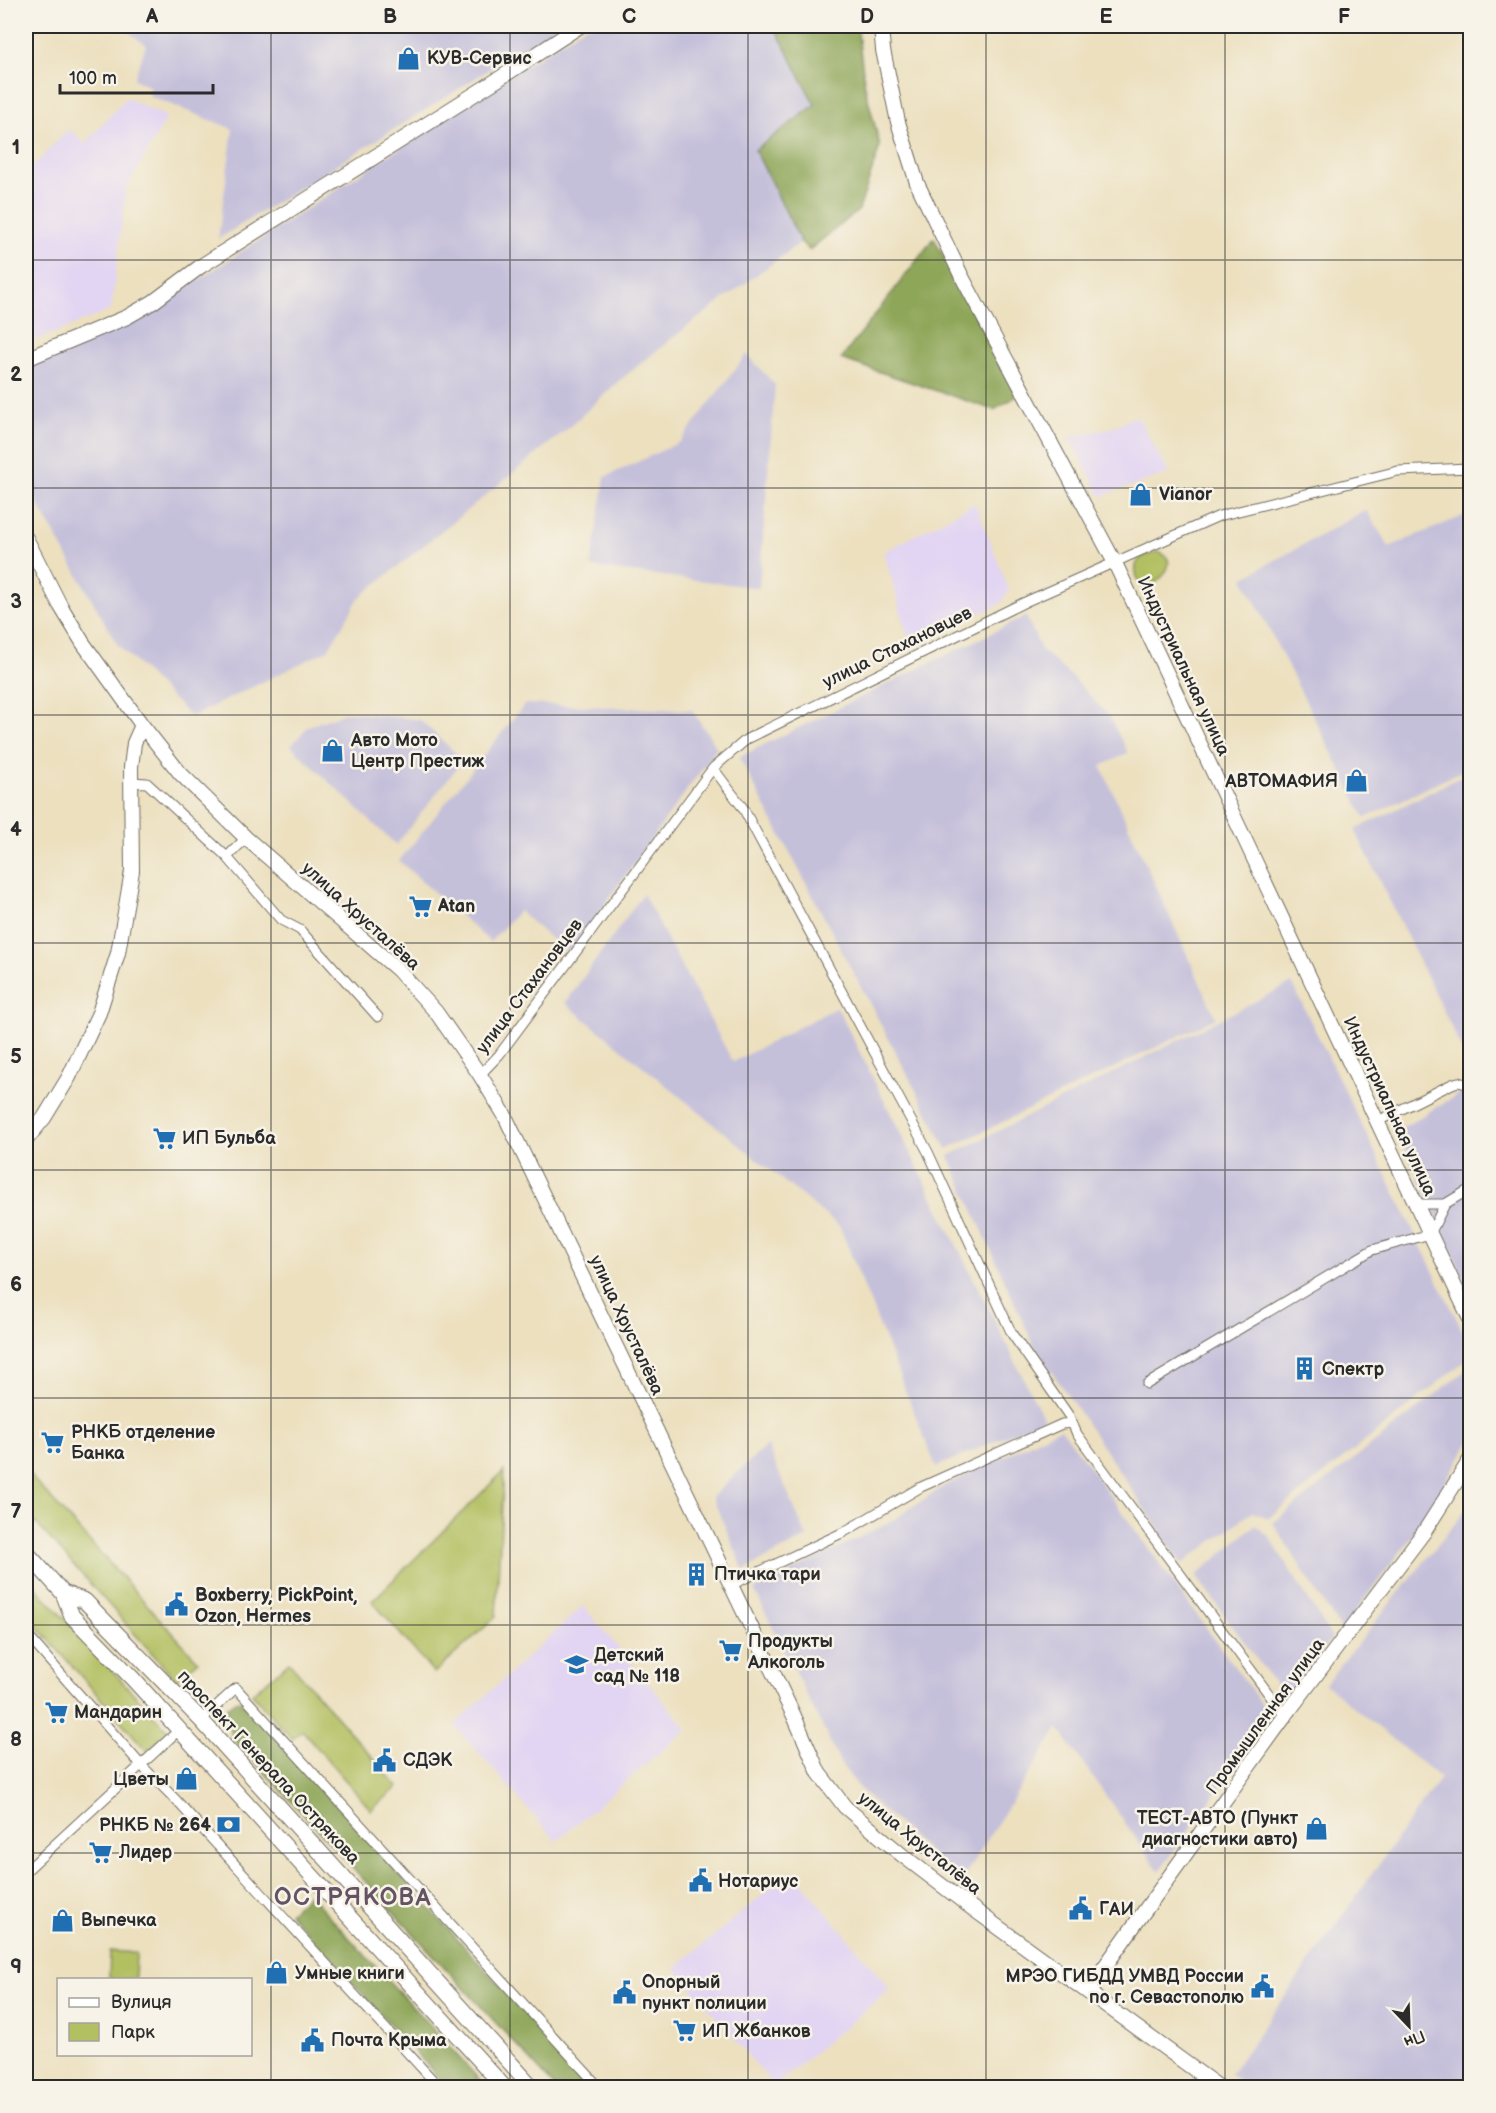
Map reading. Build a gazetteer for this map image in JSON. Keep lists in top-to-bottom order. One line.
{"streets":{"main road":["Индустриальная улица","улица Хрусталёва","Промышленная улица","проспект Генерала Острякова"],"street":["улица Стахановцев"]},"crossings":[["улица Стахановцев","Индустриальная улица"],["улица Стахановцев","улица Хрусталёва"],["улица Хрусталёва","Промышленная улица"]],"districts":["ОСТРЯКОВА"],"places":{"shop":["КУВ-Сервис","Vianor","Авто Мото Центр Престиж","АВТОМАФИЯ","Цветы","ТЕСТ-АВТО (Пункт диагностики авто)","Выпечка","Умные книги"],"supermarket":["Atan","ИП Бульба","РНКБ отделение Банка","Продукты Алкоголь","Мандарин","Лидер","ИП Жбанков"],"building":["Спектр","Птичка тари"],"public building":["Boxberry, PickPoint, Ozon, Hermes","СДЭК","Нотариус","ГАИ","МРЭО ГИБДД УМВД России по г. Севастополю","Опорный пункт полиции","Почта Крыма"],"school or university":["Детский сад № 118"],"bank":["РНКБ № 264"]},"legend":["Вулиця","Парк"],"scale_bar":"100 m","north":"bottom right","grid":{"columns":["A","B","C","D","E","F"],"rows":["1","2","3","4","5","6","7","8","9"]}}
